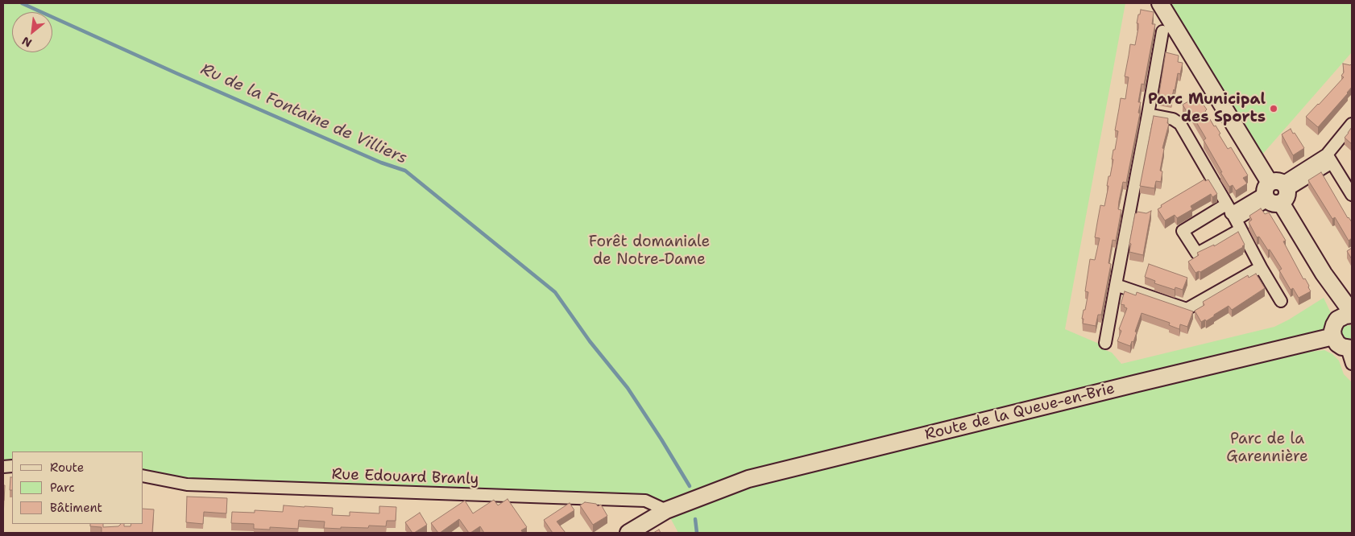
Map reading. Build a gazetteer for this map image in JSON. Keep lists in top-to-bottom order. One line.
{"streets":{"main road":["Route de la Queue-en-Brie"],"street":["Rue Edouard Branly"]},"crossings":[["Route de la Queue-en-Brie","Rue Edouard Branly"]],"water":["Ru de la Fontaine de Villiers"],"parks":["Forêt domaniale de Notre-Dame","Parc de la Garennière"],"places":["Parc Municipal des Sports"],"legend":["Route","Parc","Bâtiment"],"north":"bottom left"}
